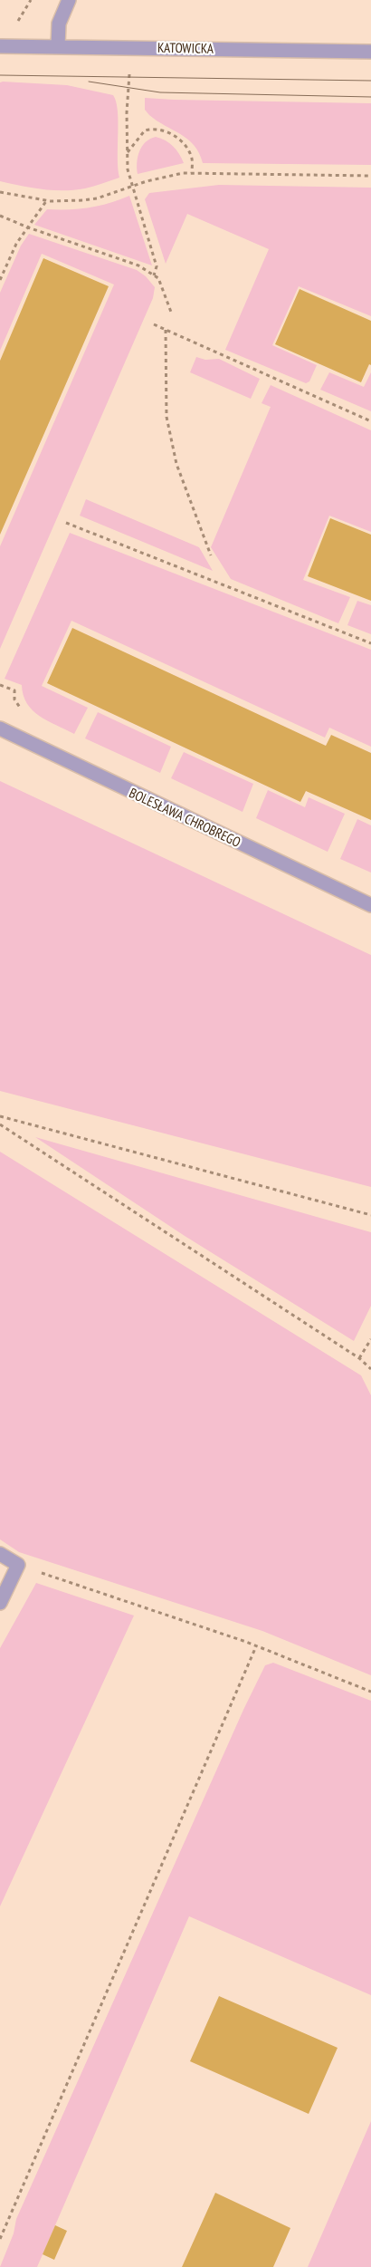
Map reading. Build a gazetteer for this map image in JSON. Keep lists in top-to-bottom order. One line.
{"streets":{"street":["KATOWICKA","BOLESŁAWA CHROBREGO"]}}
